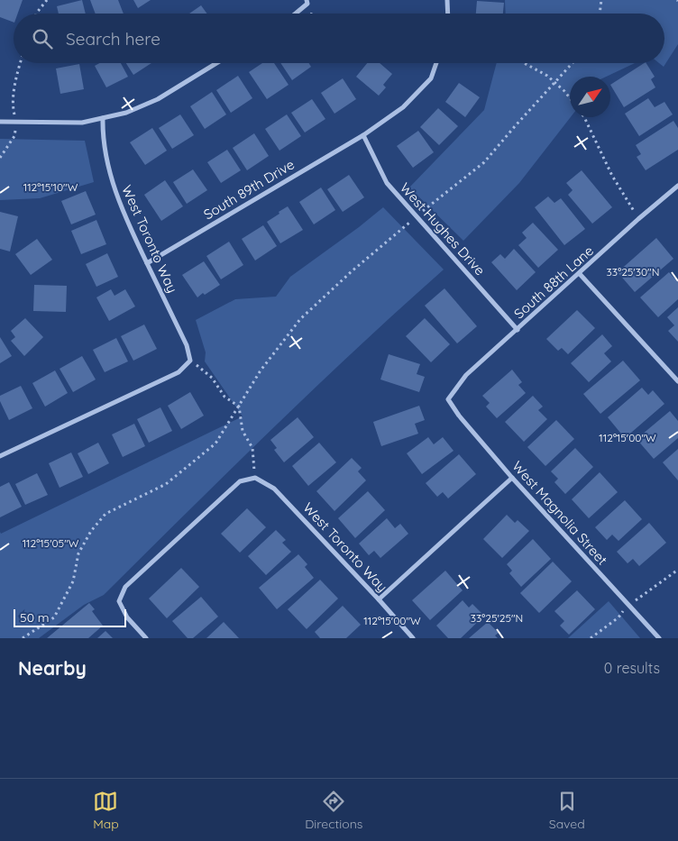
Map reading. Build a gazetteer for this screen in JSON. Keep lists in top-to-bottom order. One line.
{"streets":{"street":["South 89th Drive","West Hughes Drive","West Toronto Way","South 88th Lane","West Magnolia Street"]},"crossings":[["South 89th Drive","West Hughes Drive"],["South 89th Drive","West Toronto Way"],["West Hughes Drive","South 88th Lane"],["South 88th Lane","West Magnolia Street"]],"scale_bar":"50 m","north":"top right","page":{"search":"Search here","scale":"50 m","heading":["Nearby","0 results"],"nav":["Map","Directions","Saved"]},"coordinates":["112°15'10\"W","33°25'30\"N","112°15'00\"W","112°15'05\"W","33°25'25\"N"]}
